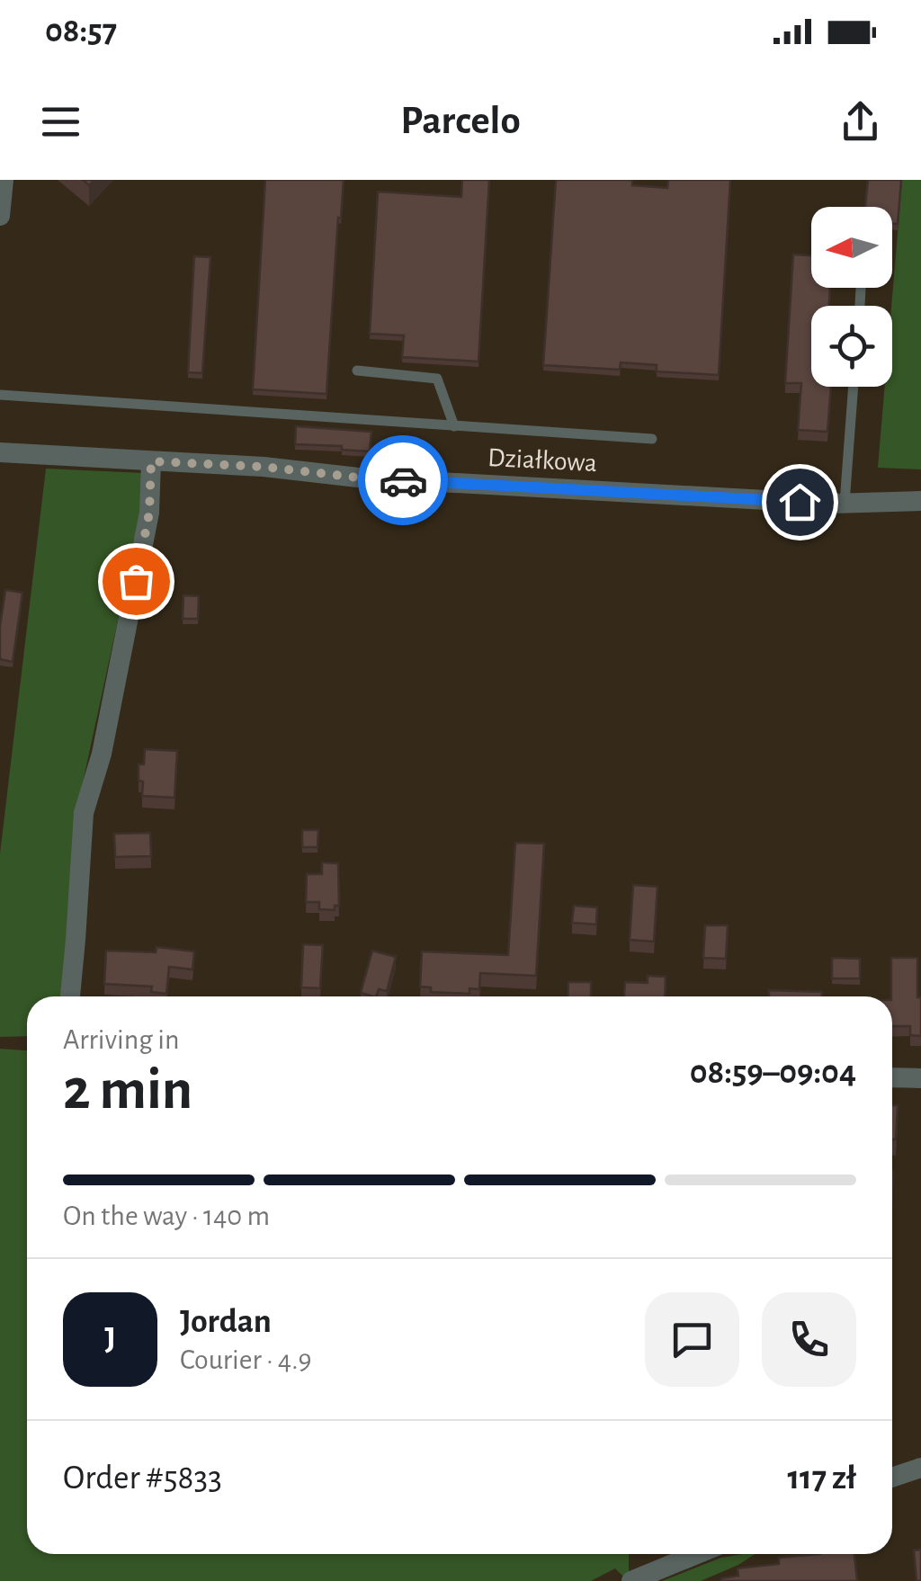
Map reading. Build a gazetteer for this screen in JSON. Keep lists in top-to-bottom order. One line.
{"streets":{"street":["Działkowa"]},"north":"left","page":{"status":"08:57","header":"Parcelo","heading":["2 min","Arriving in","08:59–09:04"],"panel":["Jordan","Courier · 4.9","Order #5833","117 zł"],"bar":"On the way · 140 m","round":"J"}}
